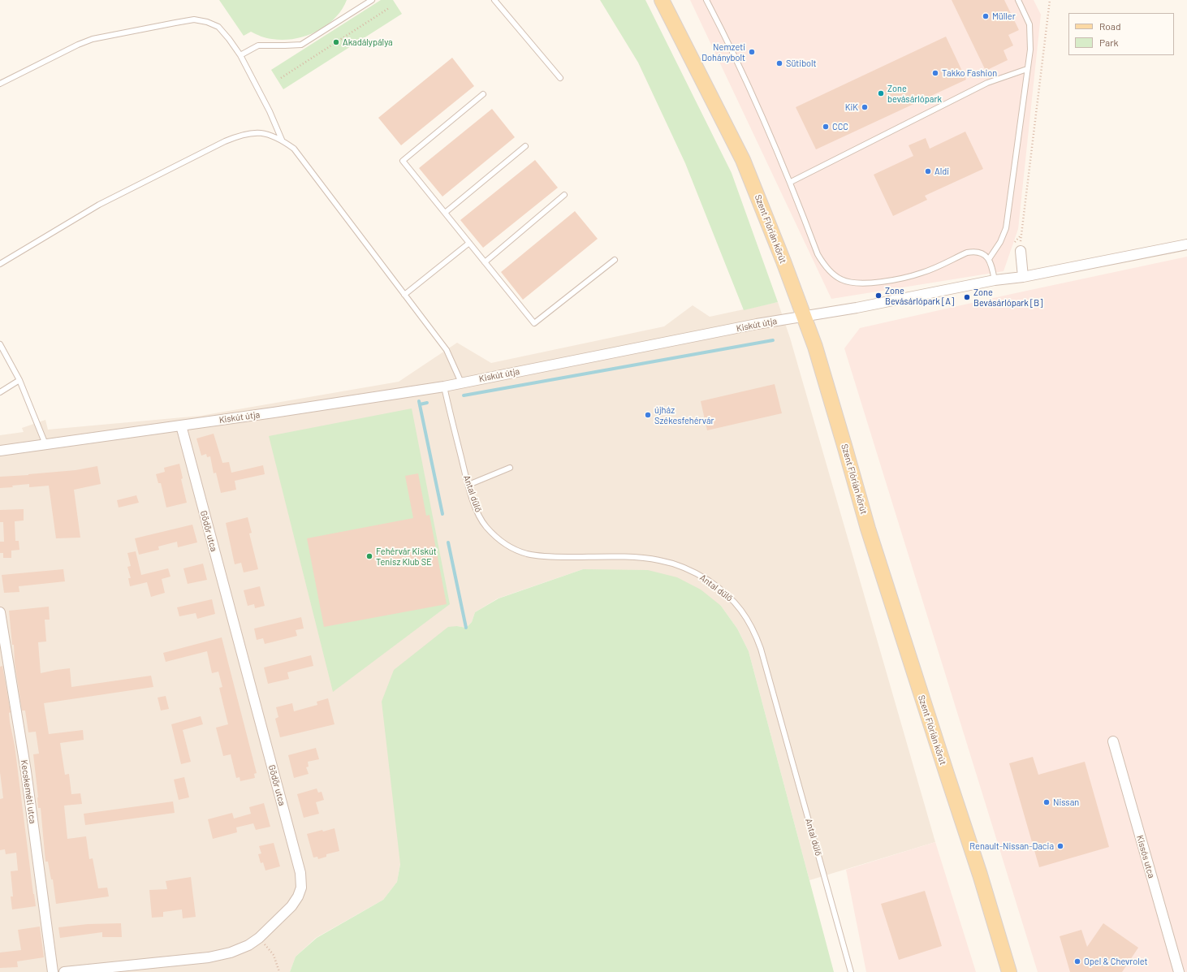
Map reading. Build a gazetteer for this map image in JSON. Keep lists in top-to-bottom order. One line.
{"streets":{"main road":["Szent Flórián körút"],"street":["Kiskút útja","Gödör utca","Kecskeméti utca","Kissós utca"],"lane":["Antal dűlő"]},"crossings":[["Szent Flórián körút","Kiskút útja"],["Kiskút útja","Antal dűlő"],["Kiskút útja","Gödör utca"]],"places":["Müller","Akadálypálya","Nemzeti Dohánybolt","Sütibolt","Takko Fashion","Zone bevásárlópark","KiK","CCC","Aldi","Zone Bevásárlópark [A]","Zone Bevásárlópark [B]","újház Székesfehérvár","Fehérvár Kiskút Tenisz Klub SE","Nissan","Renault-Nissan-Dacia","Opel & Chevrolet"],"legend":["Road","Park"]}
